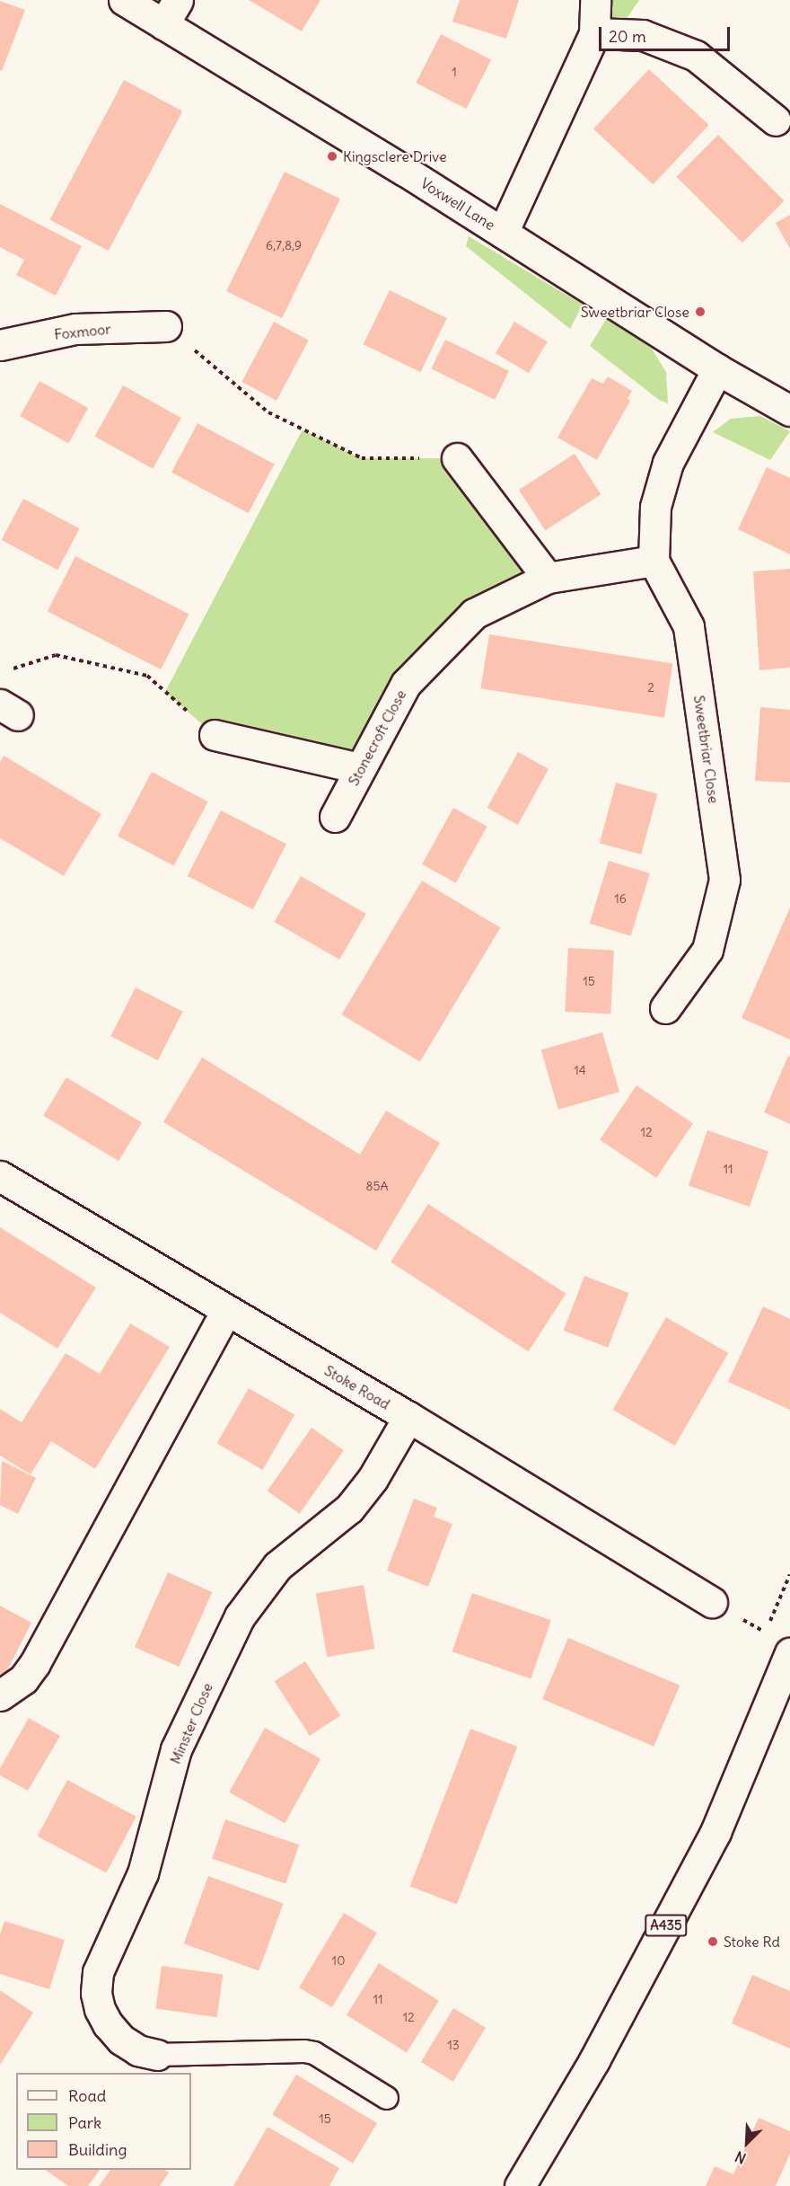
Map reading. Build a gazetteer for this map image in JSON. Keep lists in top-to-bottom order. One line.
{"streets":{"street":["Voxwell Lane","Foxmoor","Stonecroft Close","Sweetbriar Close","Stoke Road","Minster Close","A435"]},"crossings":[["Stonecroft Close","Sweetbriar Close"],["Stoke Road","Minster Close"]],"places":["Kingsclere Drive","Sweetbriar Close","Stoke Rd"],"house_numbers":["1","6,7,8,9","2","16","15","14","12","11","85A","10","11","12","13","15"],"legend":["Road","Park","Building"],"scale_bar":"20 m","north":"bottom left"}
